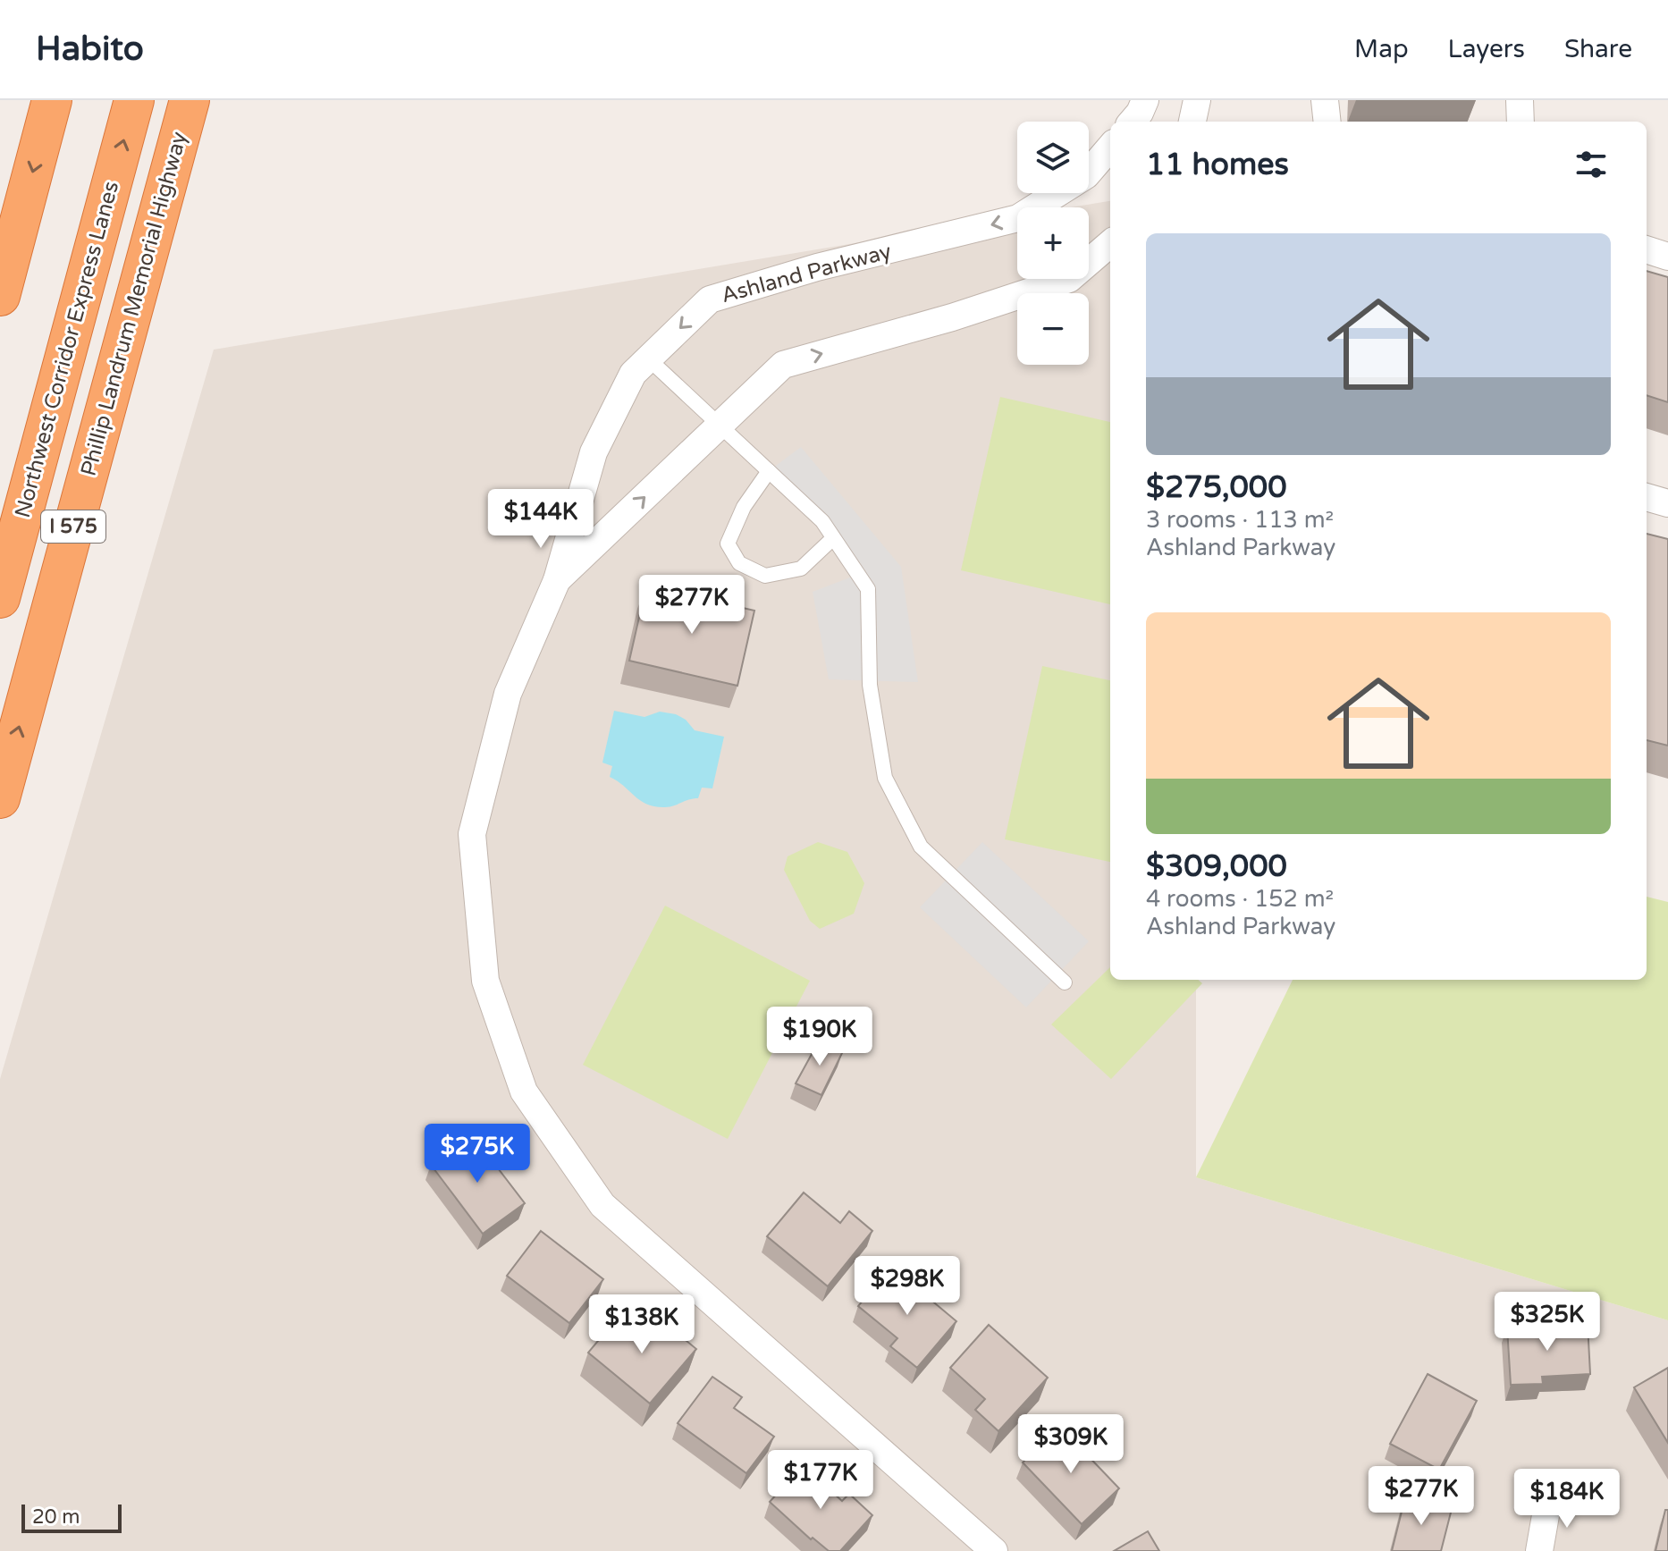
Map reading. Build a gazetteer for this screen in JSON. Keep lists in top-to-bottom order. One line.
{"streets":{"highway":["Phillip Landrum Memorial Highway","Northwest Corridor Express Lanes","I 575"],"street":["Ashland Parkway"]},"one_way":["Phillip Landrum Memorial Highway"],"scale_bar":"20 m","page":{"header":"Habito","nav":["Map","Layers","Share"],"map_buttons":["+","−"],"heading":"11 homes","list":[{"name":"$275,000","note":"3 rooms · 113 m² · Ashland Parkway"},{"name":"$309,000","note":"4 rooms · 152 m² · Ashland Parkway"}],"price":["$144K","$277K","$190K","$275K","$298K","$325K","$138K","$309K","$177K","$277K","$184K"],"scale":"20 m"}}
